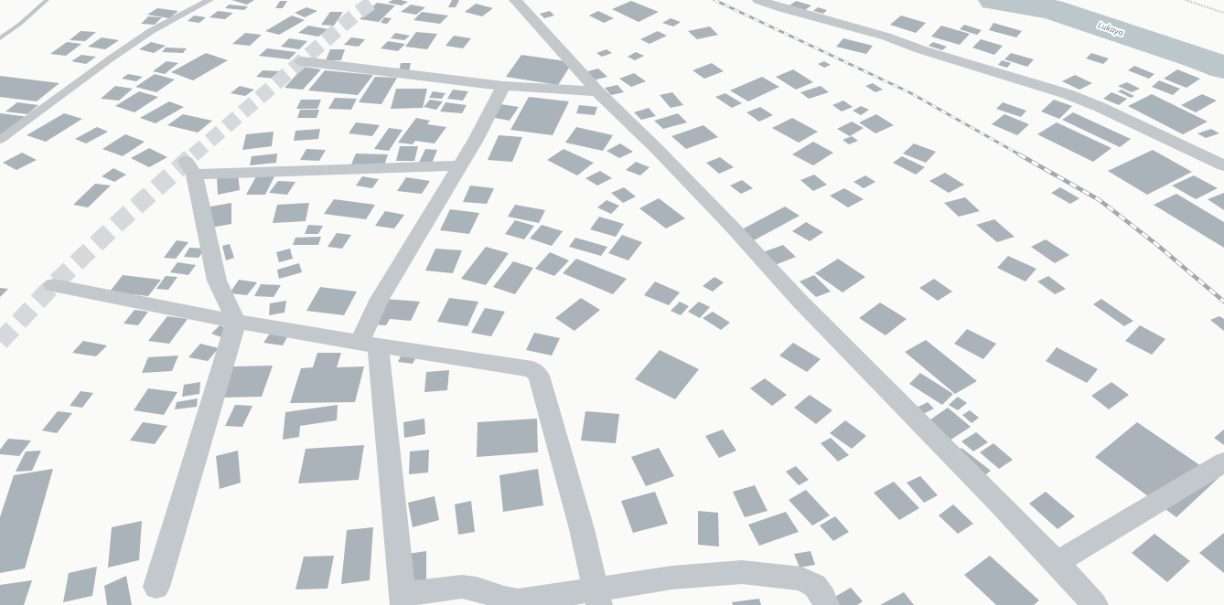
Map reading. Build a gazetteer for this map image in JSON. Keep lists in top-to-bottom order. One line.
{"water":["Lukaya"]}
